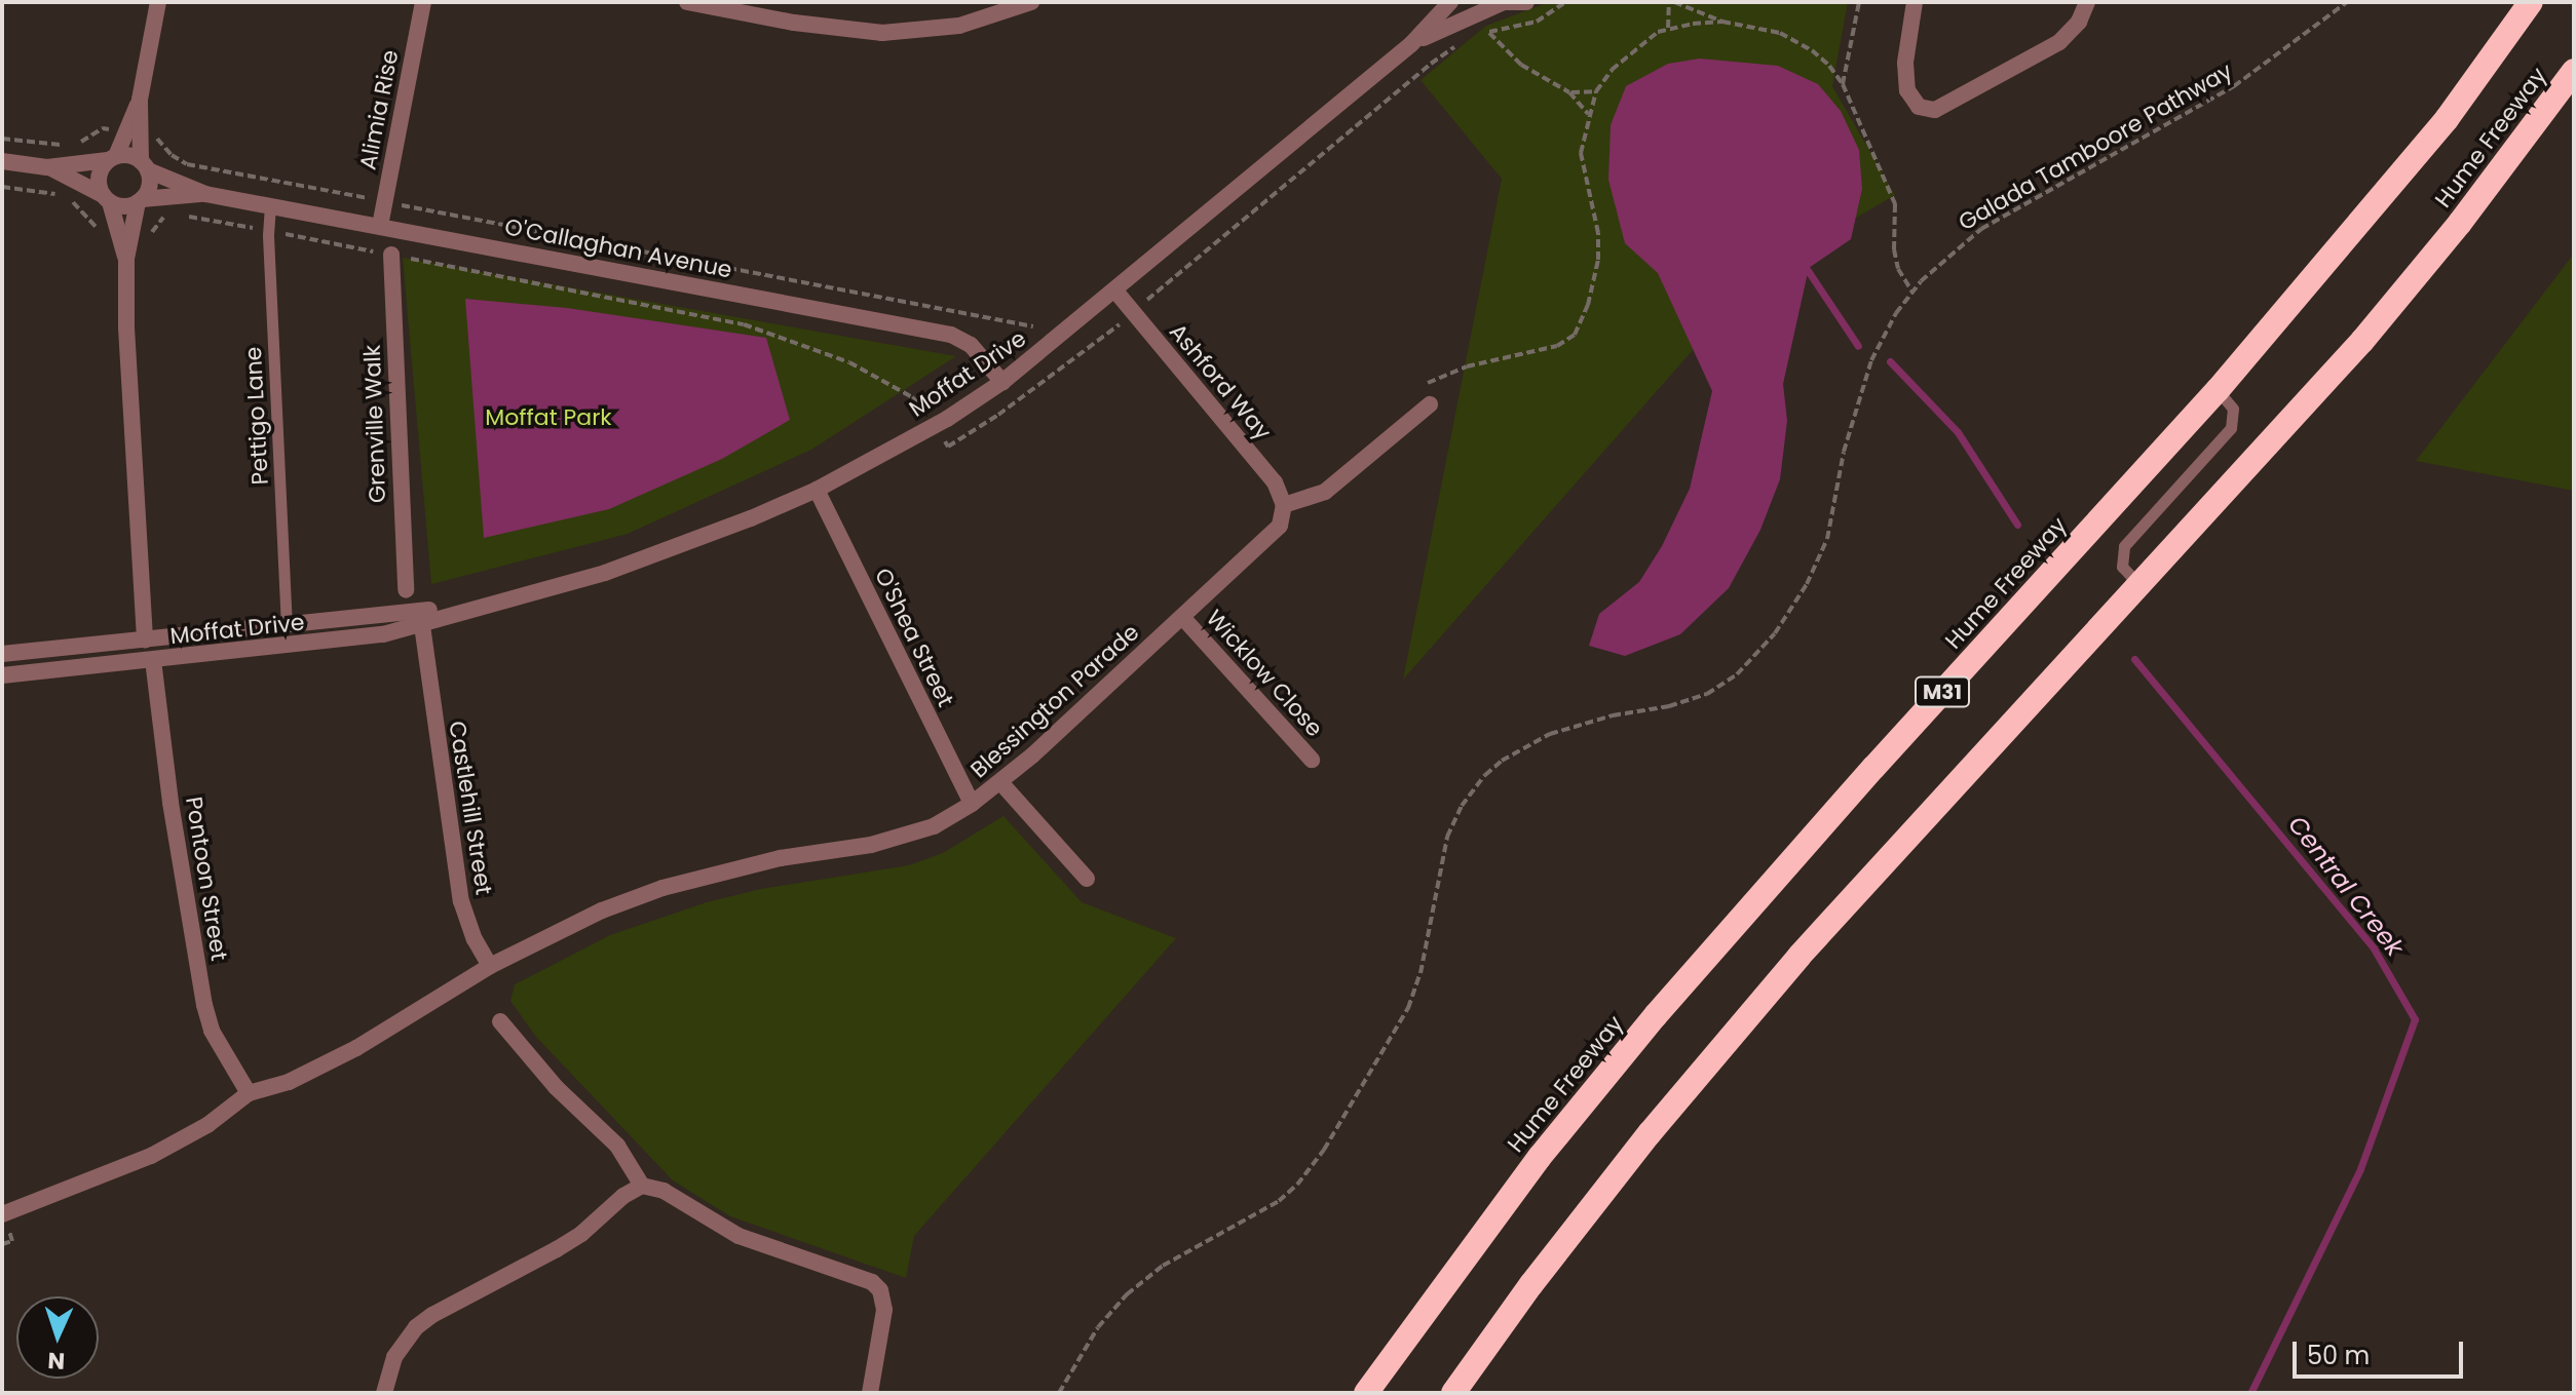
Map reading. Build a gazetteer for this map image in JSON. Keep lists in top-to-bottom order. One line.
{"streets":{"highway":["Hume Freeway","M31"],"street":["Alimia Rise","O'Callaghan Avenue","Moffat Drive","Ashford Way","Grenville Walk","O'Shea Street","Wicklow Close","Blessington Parade","Castlehill Street","Pontoon Street"],"lane":["Pettigo Lane"],"path":["Galada Tamboore Pathway"]},"crossings":[["Alimia Rise","O'Callaghan Avenue"],["O'Callaghan Avenue","Moffat Drive"],["O'Callaghan Avenue","Pettigo Lane"],["Moffat Drive","Ashford Way"],["Moffat Drive","Pettigo Lane"],["Moffat Drive","O'Shea Street"],["Moffat Drive","Castlehill Street"],["Moffat Drive","Pontoon Street"],["Ashford Way","Blessington Parade"],["O'Shea Street","Blessington Parade"],["Wicklow Close","Blessington Parade"],["Blessington Parade","Castlehill Street"]],"water":["Central Creek"],"parks":["Moffat Park"],"scale_bar":"50 m","north":"bottom"}
